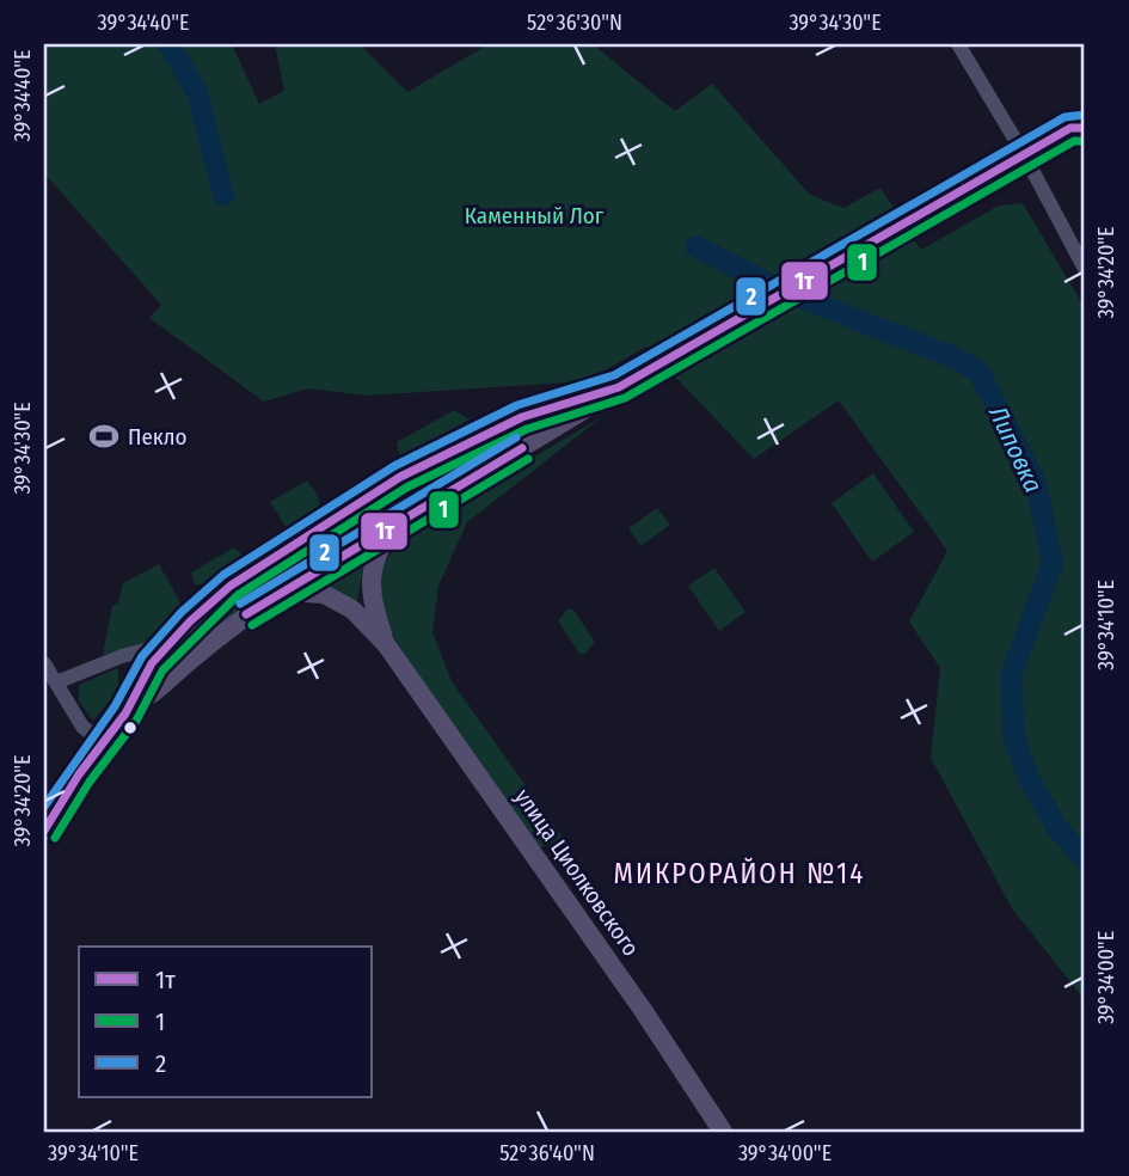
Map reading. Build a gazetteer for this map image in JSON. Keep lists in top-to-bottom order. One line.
{"streets":{"main road":["улица Циолковского"]},"districts":["МИКРОРАЙОН №14"],"water":["Липовка"],"parks":["Каменный Лог"],"places":{"sports":["Пекло"]},"lines":["transit line 2","transit line 1т","transit line 1"],"legend":["1т","1","2"],"coordinates":["39°34'40\"E","52°36'30\"N","39°34'30\"E","39°34'20\"E","39°34'10\"E","39°34'00\"E","52°36'40\"N"]}
